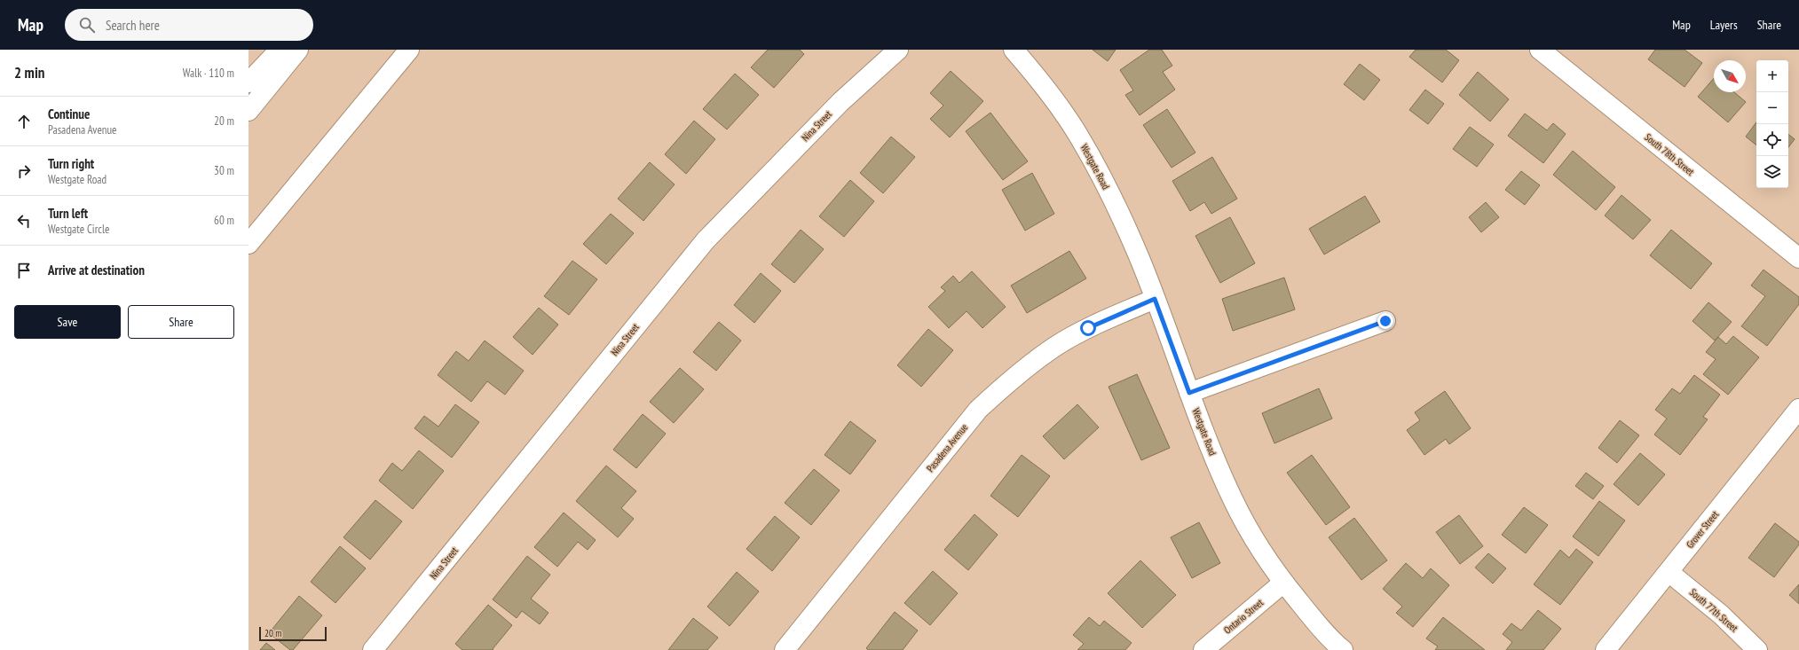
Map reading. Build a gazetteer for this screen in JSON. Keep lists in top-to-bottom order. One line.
{"streets":{"main road":["Nina Street","South 78th Street","Westgate Road","Pasadena Avenue","Grover Street","South 77th Street","Ontario Street"]},"crossings":[["Westgate Road","Pasadena Avenue"],["Westgate Road","Ontario Street"],["Grover Street","South 77th Street"]],"scale_bar":"20 m","north":"bottom right","page":{"header":"Map","search":"Search here","nav":["Map","Layers","Share"],"heading":["2 min","Walk · 110 m"],"map_buttons":["+","−"],"list":[["Continue","Pasadena Avenue","20 m"],["Turn right","Westgate Road","30 m"],["Turn left","Westgate Circle","60 m"],"Arrive at destination"],"buttons":["Save","Share"],"scale":"20 m"}}
